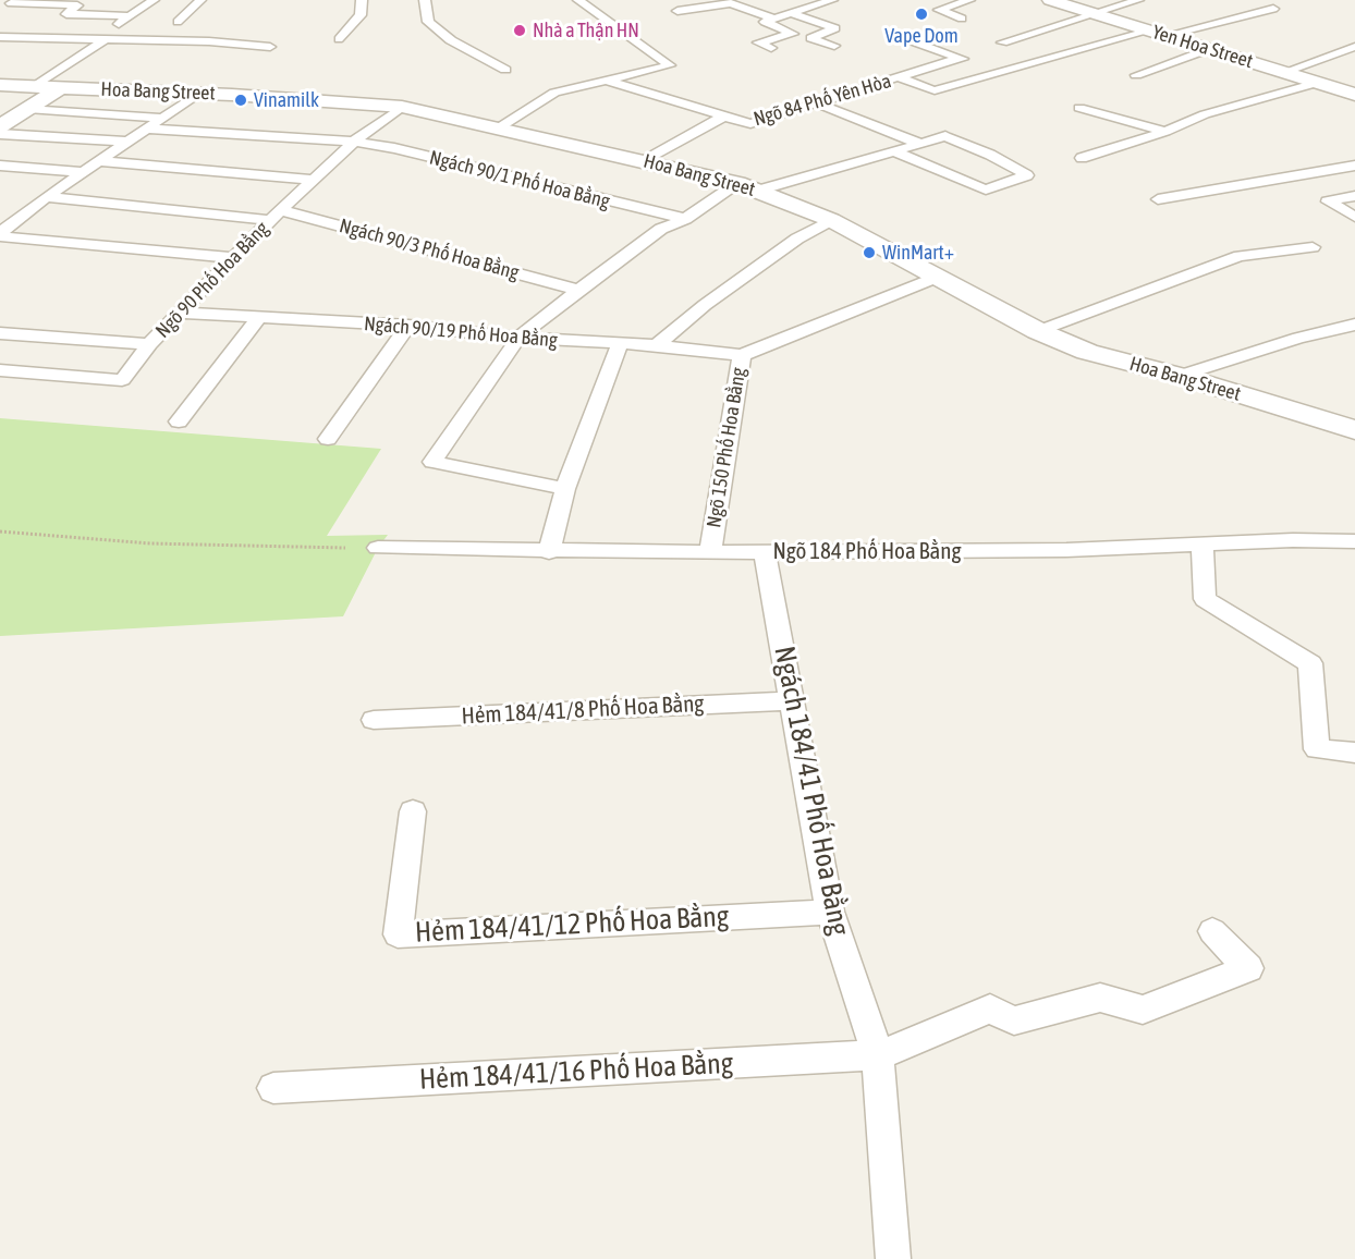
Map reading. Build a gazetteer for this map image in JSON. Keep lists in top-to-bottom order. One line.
{"streets":{"street":["Yen Hoa Street","Hoa Bang Street"],"lane":["Ngõ 84 Phố Yên Hòa","Ngách 90/1 Phố Hoa Bằng","Ngách 90/3 Phố Hoa Bằng","Ngõ 90 Phố Hoa Bằng","Ngách 90/19 Phố Hoa Bằng","Ngõ 150 Phố Hoa Bằng","Ngõ 184 Phố Hoa Bằng","Hẻm 184/41/8 Phố Hoa Bằng","Ngách 184/41 Phố Hoa Bằng","Hẻm 184/41/12 Phố Hoa Bằng","Hẻm 184/41/16 Phố Hoa Bằng"]},"crossings":[["Yen Hoa Street","Ngõ 84 Phố Yên Hòa"],["Hoa Bang Street","Ngõ 90 Phố Hoa Bằng"],["Hoa Bang Street","Ngõ 150 Phố Hoa Bằng"],["Ngách 90/1 Phố Hoa Bằng","Ngõ 90 Phố Hoa Bằng"],["Ngách 90/3 Phố Hoa Bằng","Ngõ 90 Phố Hoa Bằng"],["Ngõ 90 Phố Hoa Bằng","Ngách 90/19 Phố Hoa Bằng"],["Ngách 90/19 Phố Hoa Bằng","Ngõ 150 Phố Hoa Bằng"],["Ngõ 150 Phố Hoa Bằng","Ngõ 184 Phố Hoa Bằng"],["Ngõ 184 Phố Hoa Bằng","Ngách 184/41 Phố Hoa Bằng"],["Hẻm 184/41/8 Phố Hoa Bằng","Ngách 184/41 Phố Hoa Bằng"],["Ngách 184/41 Phố Hoa Bằng","Hẻm 184/41/12 Phố Hoa Bằng"],["Ngách 184/41 Phố Hoa Bằng","Hẻm 184/41/16 Phố Hoa Bằng"]],"places":["Vape Dom","Nhà a Thận HN","Vinamilk","WinMart+"]}
